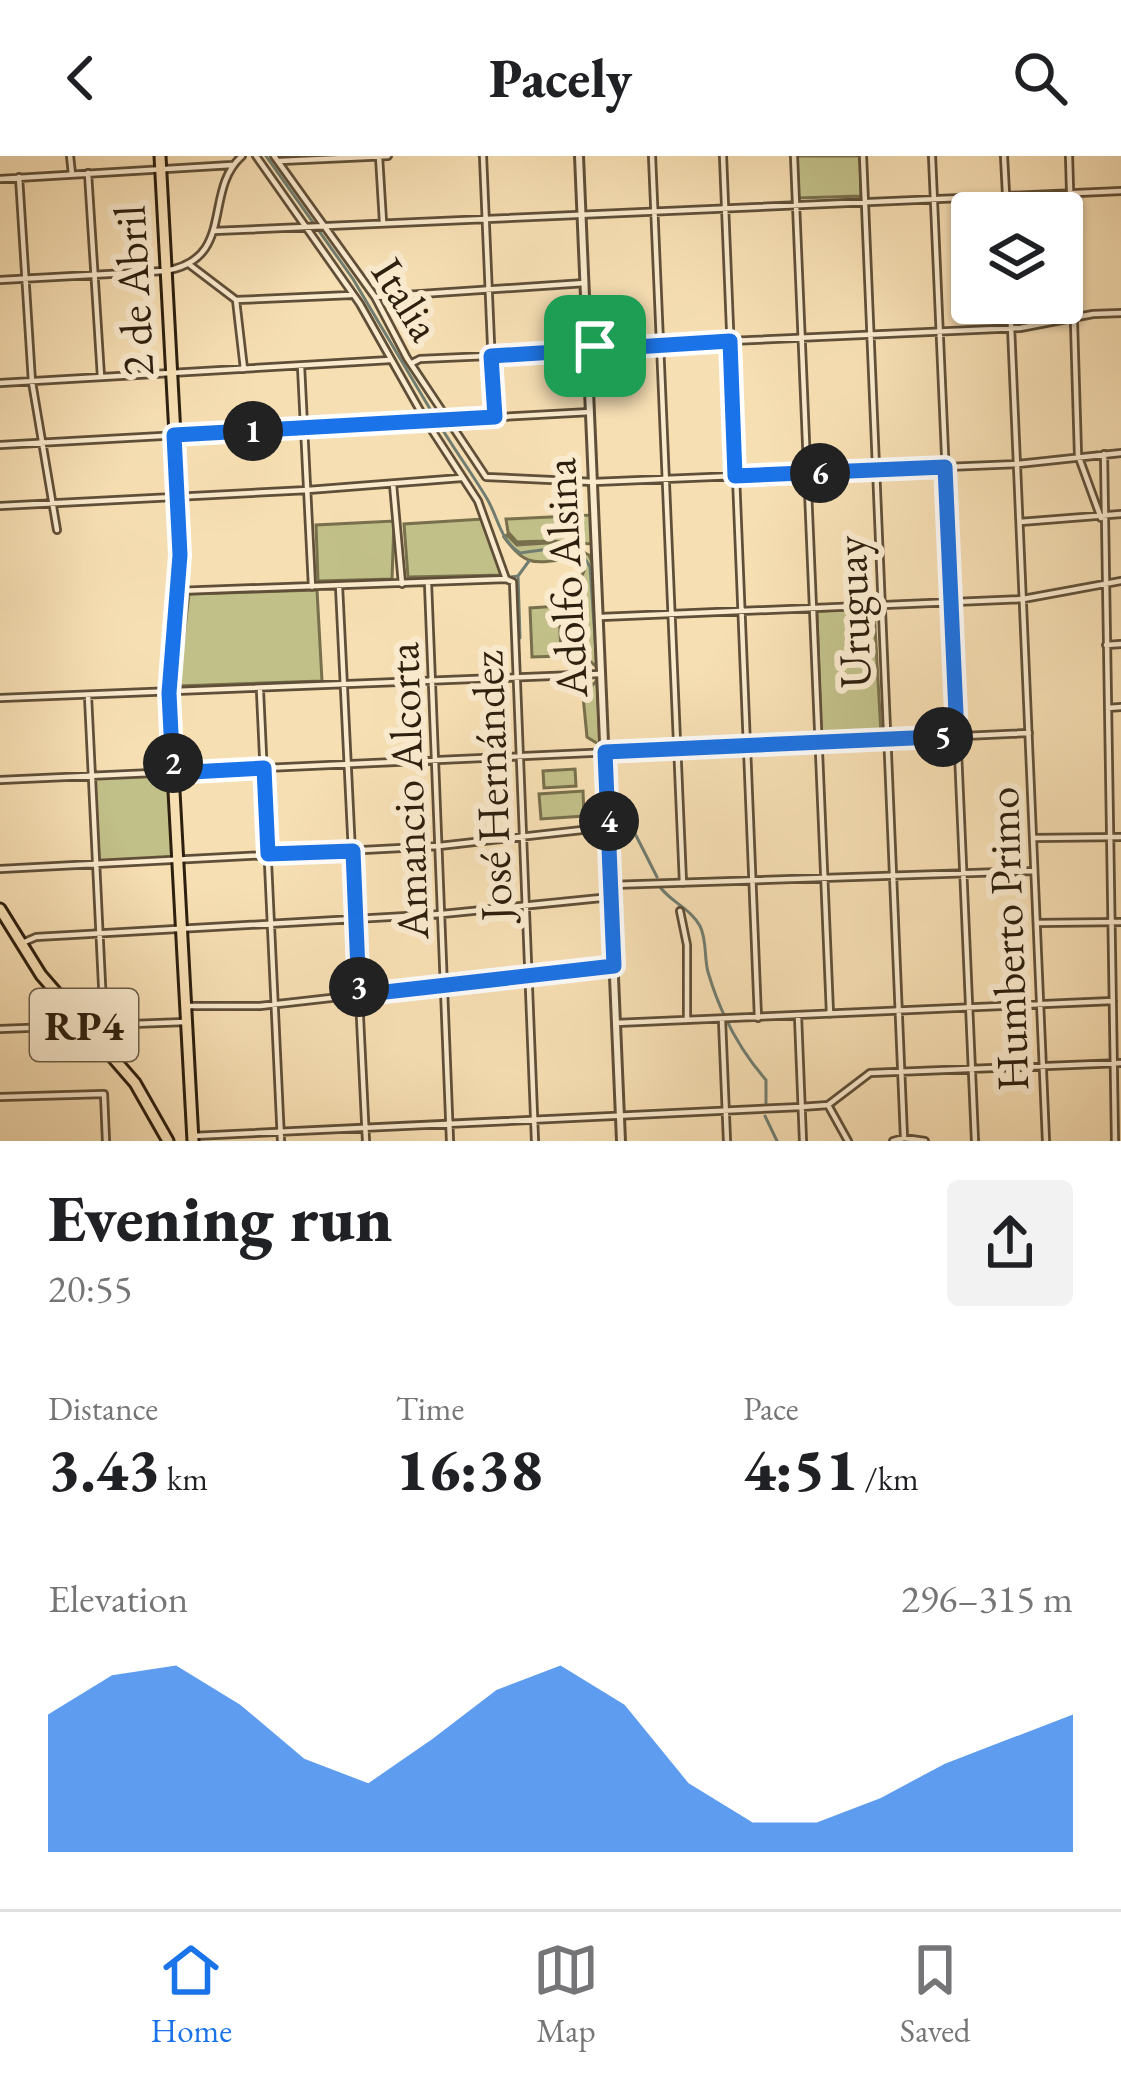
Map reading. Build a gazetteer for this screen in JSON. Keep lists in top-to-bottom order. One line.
{"streets":{"main road":["2 de Abril","RP4"],"street":["Italia","Adolfo Alsina","Uruguay","José Hernández","Amancio Alcorta","Humberto Primo"]},"crossings":[["Italia","Adolfo Alsina"],["Italia","José Hernández"]],"page":{"header":"Pacely","pins":["1","6","5","2","4","3"],"heading":["Evening run","20:55"],"stats":[["Distance","3.43 km"],["Time","16:38"],["Pace","4:51 /km"]],"chart":["Elevation","296–315 m"],"tabs":["Home","Map","Saved"]}}
